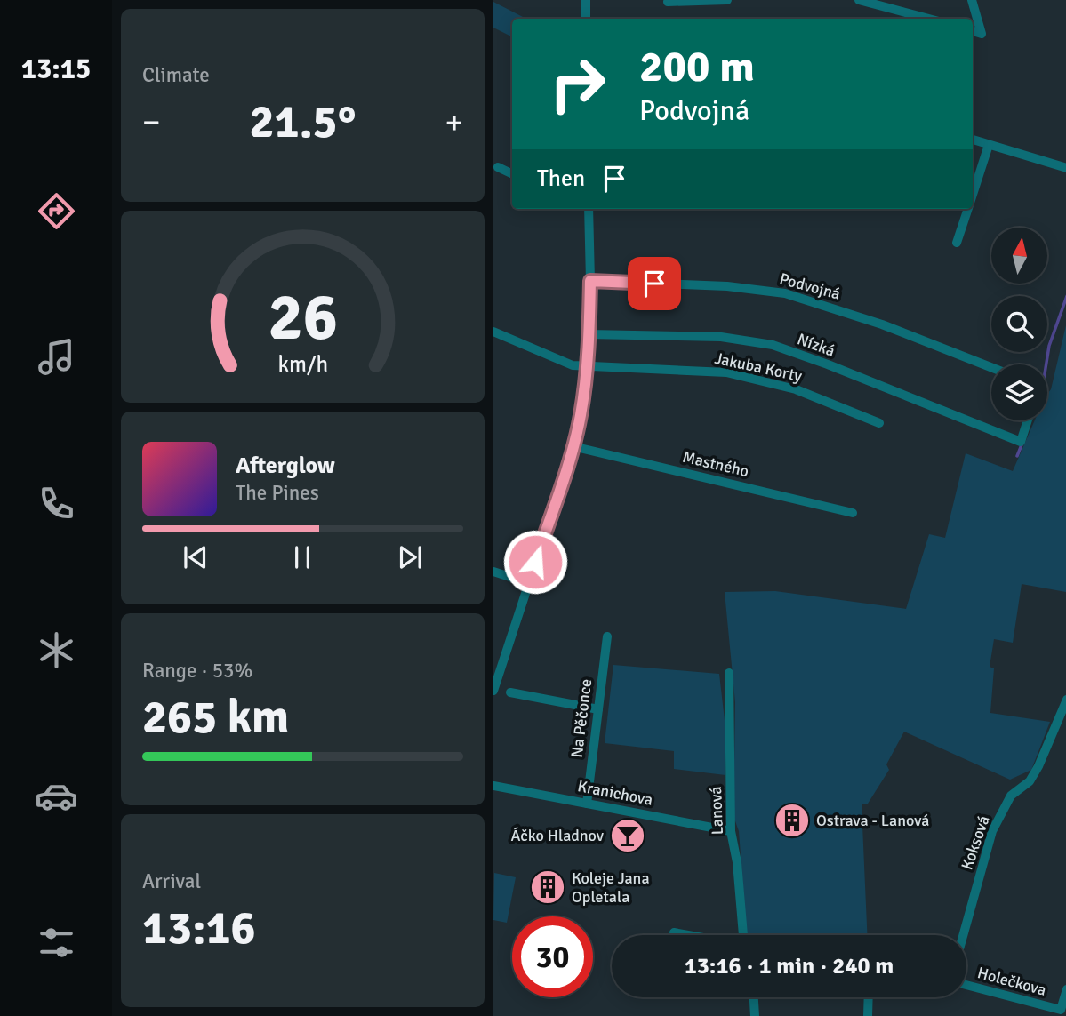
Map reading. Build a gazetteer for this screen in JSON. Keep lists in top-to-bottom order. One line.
{"streets":{"street":["Podvojná","Nízká","Jakuba Korty","Mastného","Na Pěčonce","Kranichova","Lanová","Koksová","Holečkova"]},"crossings":[["Na Pěčonce","Kranichova"],["Kranichova","Lanová"]],"places":{"building":["Ostrava - Lanová","Koleje Jana Opletala"],"bar":["Áčko Hladnov"]},"north":"top","page":{"tabs":"13:15","tile":["Climate",["Range · 53%","265 km"],["Arrival","13:16"]],"turn":["200 m","Podvojná"],"heat":["−","21.5°","+"],"then":"Then","song":["Afterglow","The Pines"],"limit":"30","trip":"13:16 · 1 min · 240 m","gauge":["26","km/h"]}}
